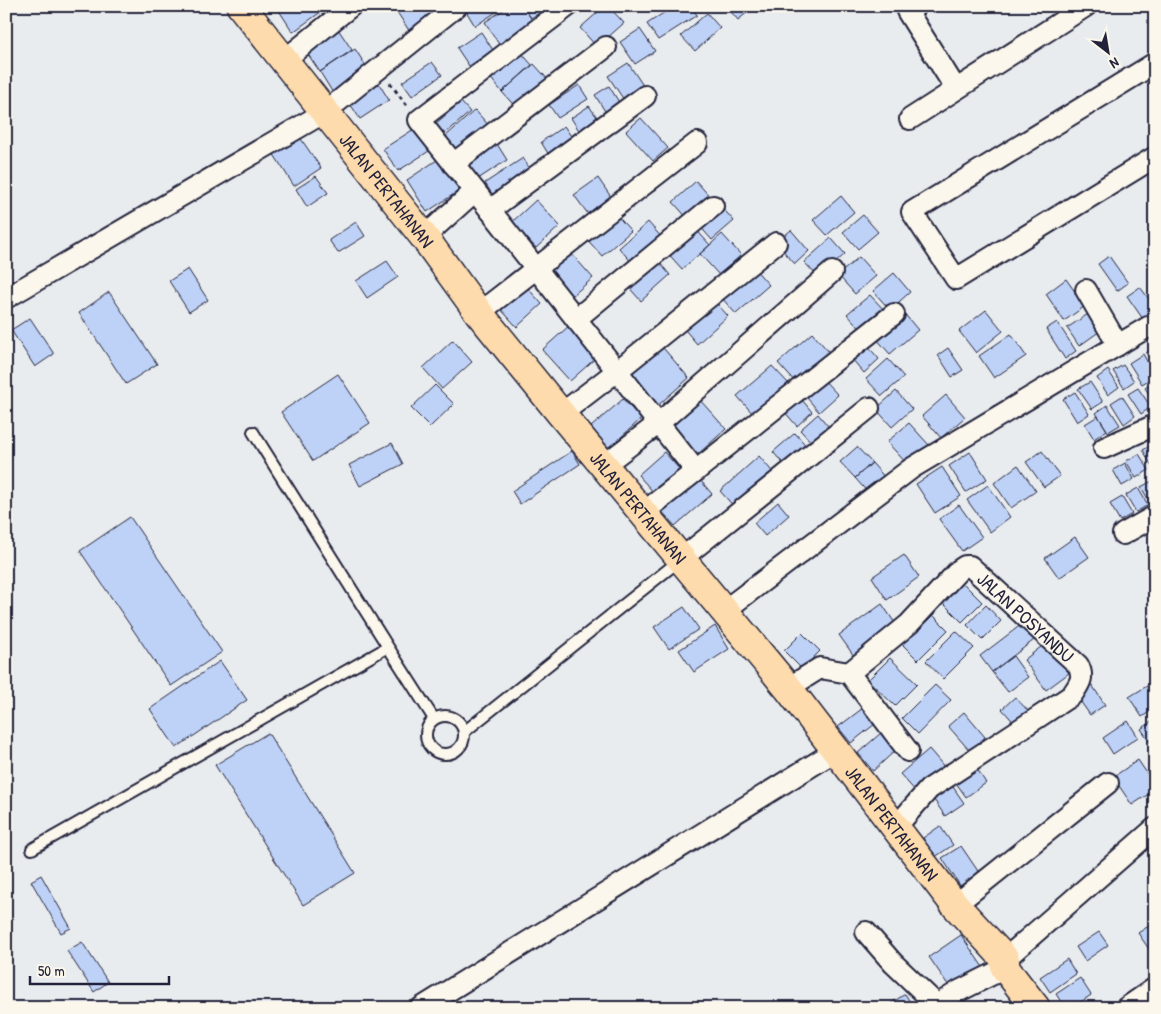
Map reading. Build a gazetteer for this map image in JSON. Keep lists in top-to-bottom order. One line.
{"streets":{"main road":["JALAN PERTAHANAN"],"street":["JALAN POSYANDU"]},"crossings":[["JALAN PERTAHANAN","JALAN POSYANDU"]],"scale_bar":"50 m","north":"bottom right"}
